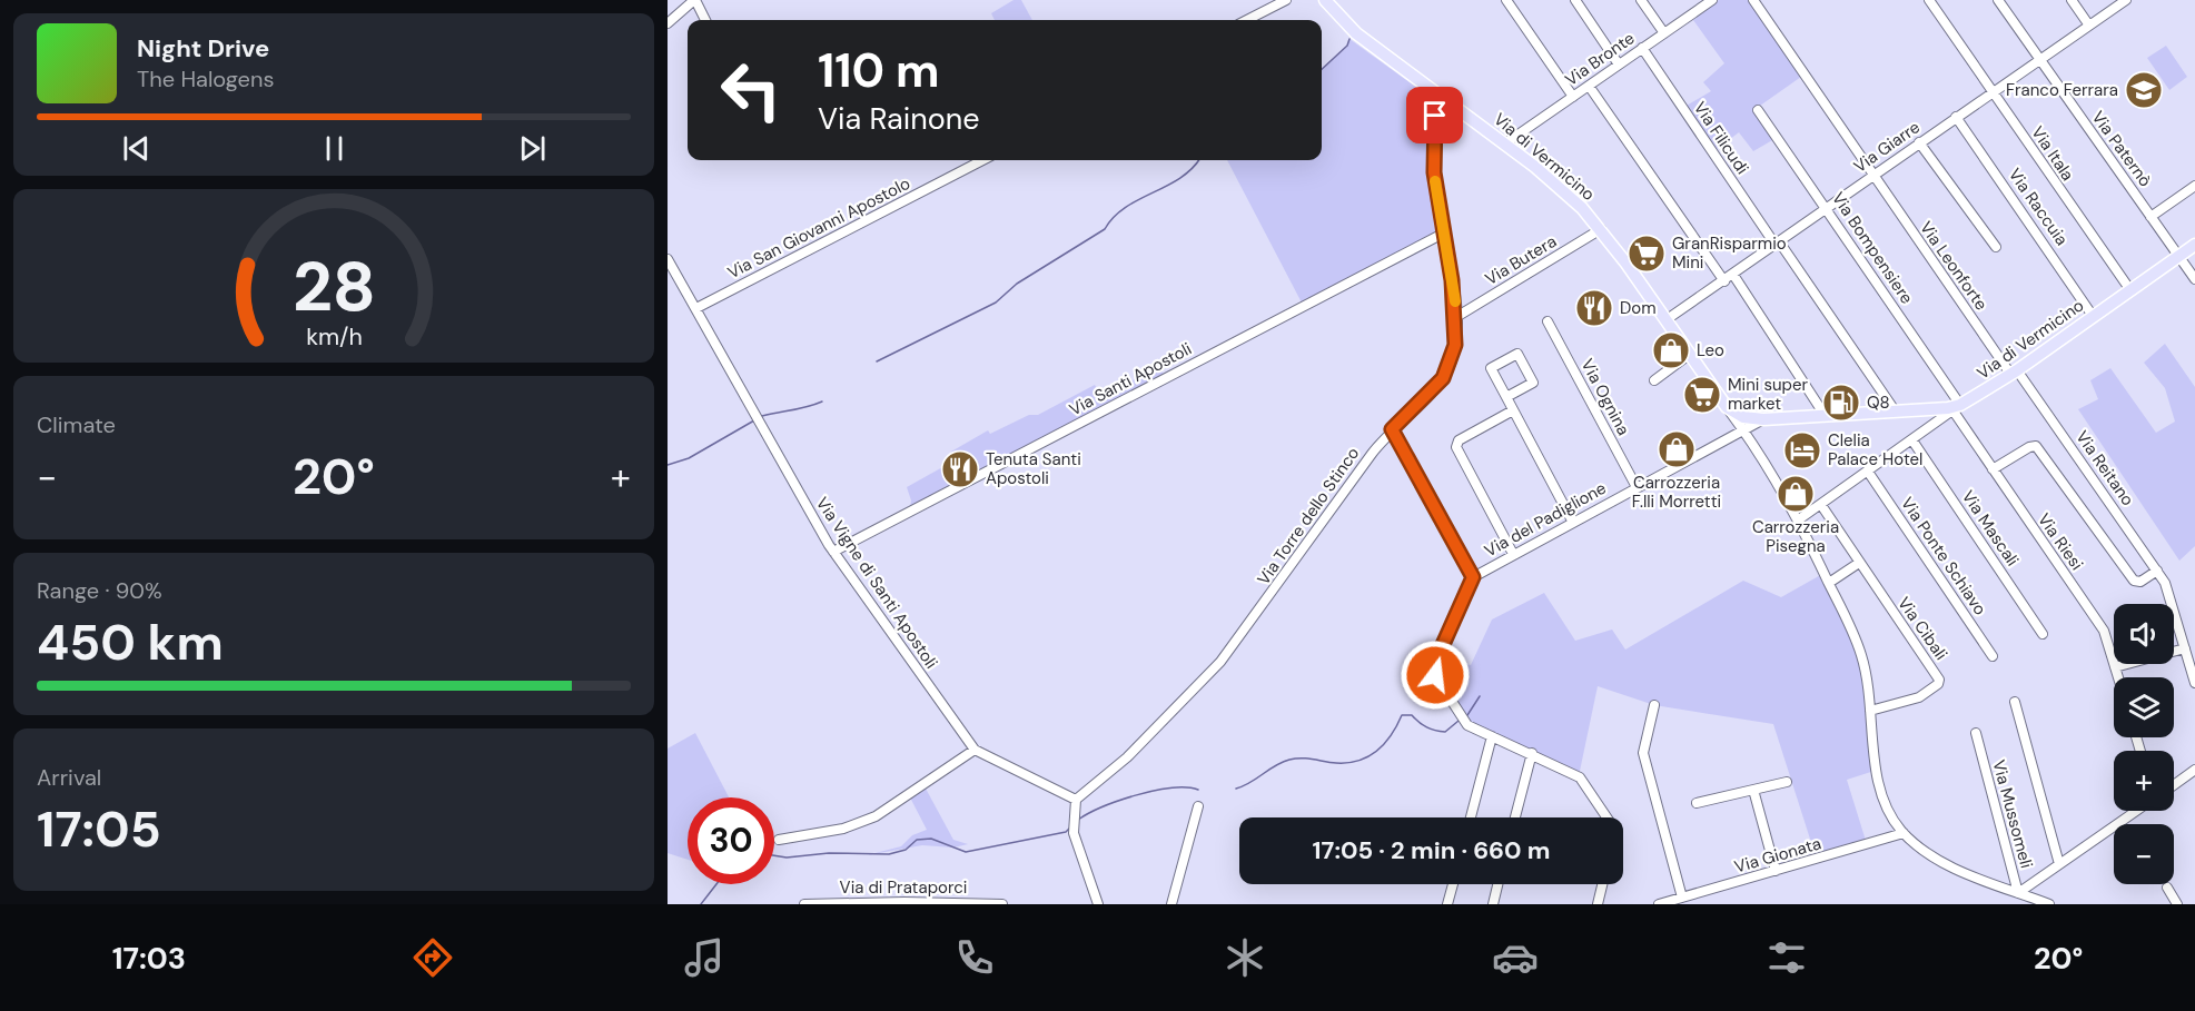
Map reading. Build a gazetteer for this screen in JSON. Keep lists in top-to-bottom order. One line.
{"streets":{"main road":["Via di Vermicino"],"street":["Via Bronte","Via Filicudi","Via Giarre","Via Paternò","Via Itala","Via Raccuia","Via San Giovanni Apostolo","Via Bompensiere","Via Butera","Via Leonforte","Via Santi Apostoli","Via Ognina","Via Reitano","Via Torre dello Stinco","Via del Padiglione","Via Mascali","Via Riesi","Via Ponte Schiavo","Via Vigne di Santi Apostoli","Via Cibali","Via Mussomeli","Via Gionata","Via di Prataporci"]},"crossings":[["Via Bronte","Via Filicudi"],["Via Bronte","Via di Vermicino"],["Via Filicudi","Via Giarre"],["Via Filicudi","Via di Vermicino"],["Via Giarre","Via Paternò"],["Via Giarre","Via Itala"],["Via Giarre","Via di Vermicino"],["Via Giarre","Via Raccuia"],["Via Giarre","Via Bompensiere"],["Via Giarre","Via Leonforte"],["Via Paternò","Via di Vermicino"],["Via Itala","Via di Vermicino"],["Via di Vermicino","Via Raccuia"],["Via di Vermicino","Via Bompensiere"],["Via di Vermicino","Via Butera"],["Via di Vermicino","Via Leonforte"],["Via di Vermicino","Via Reitano"],["Via di Vermicino","Via Torre dello Stinco"],["Via di Vermicino","Via del Padiglione"],["Via di Vermicino","Via Riesi"],["Via San Giovanni Apostolo","Via Vigne di Santi Apostoli"],["Via Bompensiere","Via Riesi"],["Via Butera","Via Torre dello Stinco"],["Via Leonforte","Via Reitano"],["Via Santi Apostoli","Via Torre dello Stinco"],["Via Santi Apostoli","Via Vigne di Santi Apostoli"],["Via Ognina","Via del Padiglione"],["Via Torre dello Stinco","Via Vigne di Santi Apostoli"]],"places":{"school or university":["Franco Ferrara"],"supermarket":["GranRisparmio Mini","Mini super market"],"restaurant":["Dom","Tenuta Santi Apostoli"],"shop":["Leo","Carrozzeria F.lli Morretti","Carrozzeria Pisegna"],"fuel station":["Q8"],"hotel":["Clelia Palace Hotel"]},"page":{"turn":["110 m","Via Rainone"],"song":["Night Drive","The Halogens"],"tile":["Climate",["Range · 90%","450 km"],["Arrival","17:05"]],"heat":["−","20°","+"],"map_buttons":["+","−"],"limit":"30","trip":"17:05 · 2 min · 660 m","tabs":["17:03","20°"],"gauge":["28","km/h"]}}
